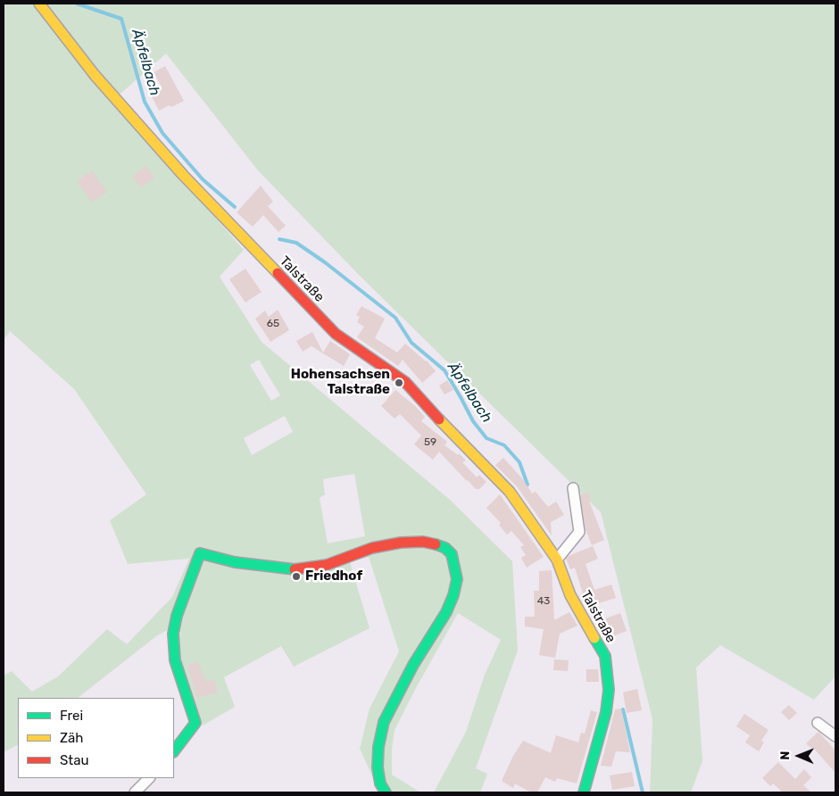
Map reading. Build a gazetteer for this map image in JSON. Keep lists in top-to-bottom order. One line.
{"streets":{"street":["Talstraße"]},"water":["Äpfelbach"],"places":["Hohensachsen Talstraße","Friedhof"],"house_numbers":["65","59","43"],"legend":["Frei","Zäh","Stau"],"north":"left"}
